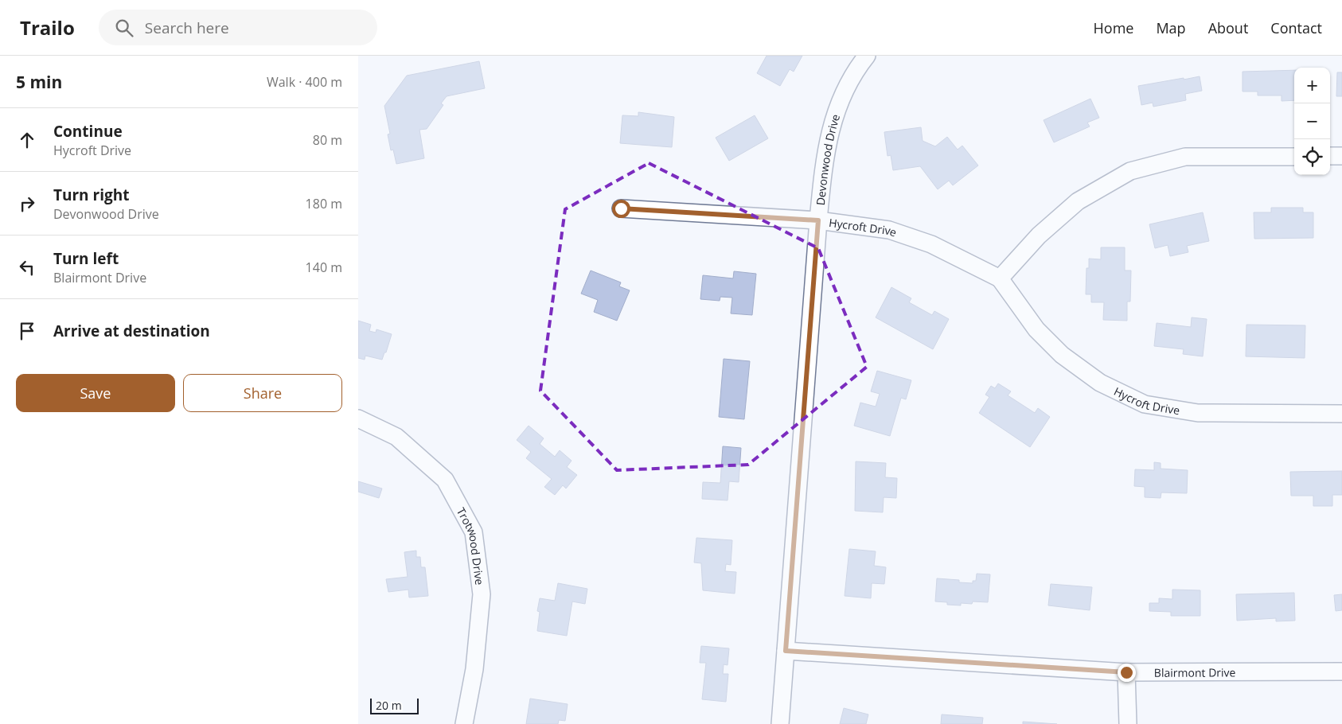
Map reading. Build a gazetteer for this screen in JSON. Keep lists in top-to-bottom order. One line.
{"streets":{"street":["Devonwood Drive","Hycroft Drive","Trotwood Drive","Blairmont Drive"]},"crossings":[["Devonwood Drive","Hycroft Drive"],["Devonwood Drive","Blairmont Drive"]],"scale_bar":"20 m","page":{"header":"Trailo","search":"Search here","nav":["Home","Map","About","Contact"],"heading":["5 min","Walk · 400 m"],"map_buttons":["+","−"],"list":[["Continue","Hycroft Drive","80 m"],["Turn right","Devonwood Drive","180 m"],["Turn left","Blairmont Drive","140 m"],"Arrive at destination"],"buttons":["Save","Share"],"scale":"20 m"}}
